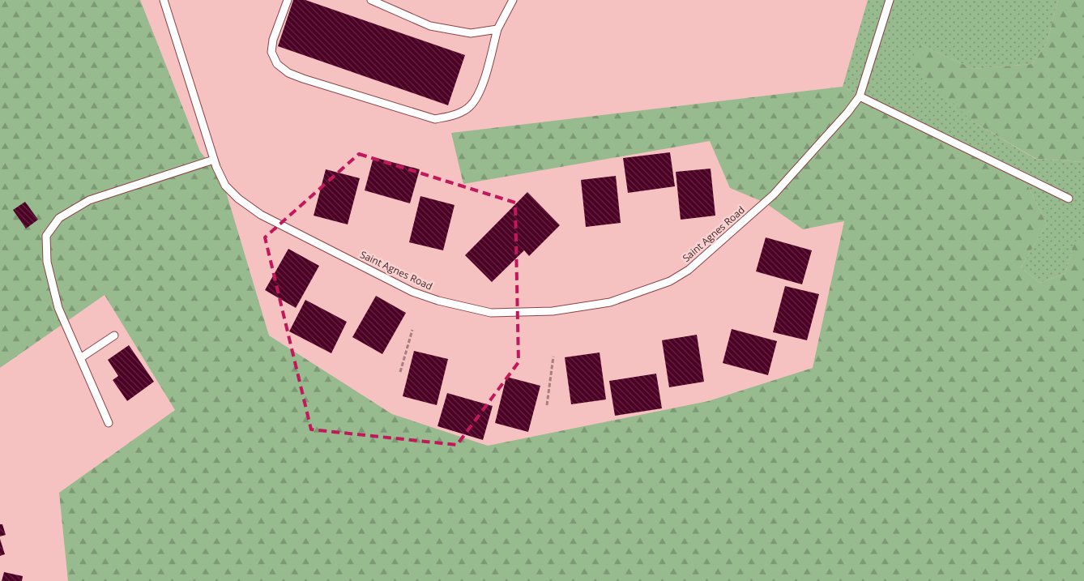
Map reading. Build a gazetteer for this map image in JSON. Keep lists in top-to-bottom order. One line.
{"streets":{"lane":["Saint Agnes Road"]}}
